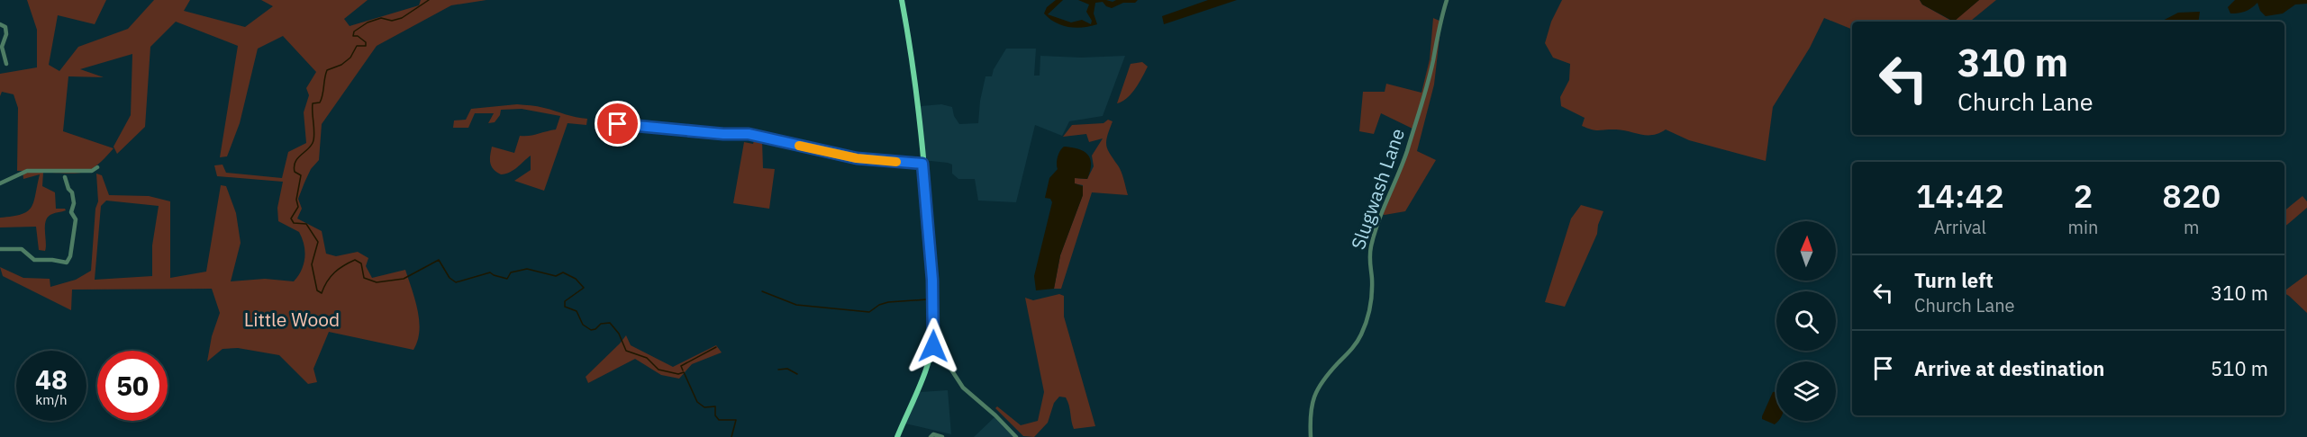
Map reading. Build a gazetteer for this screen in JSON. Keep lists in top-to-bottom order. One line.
{"streets":{"street":["Slugwash Lane"]},"parks":["Little Wood"],"north":"top","page":{"turn":["310 m","Church Lane"],"eta":["14:42","Arrival","2","min","820","m"],"list":[{"name":"Turn left","note":"Church Lane","value":"310 m"},{"name":"Arrive at destination","value":"510 m"}],"speed":"48 km/h","limit":"50"}}
